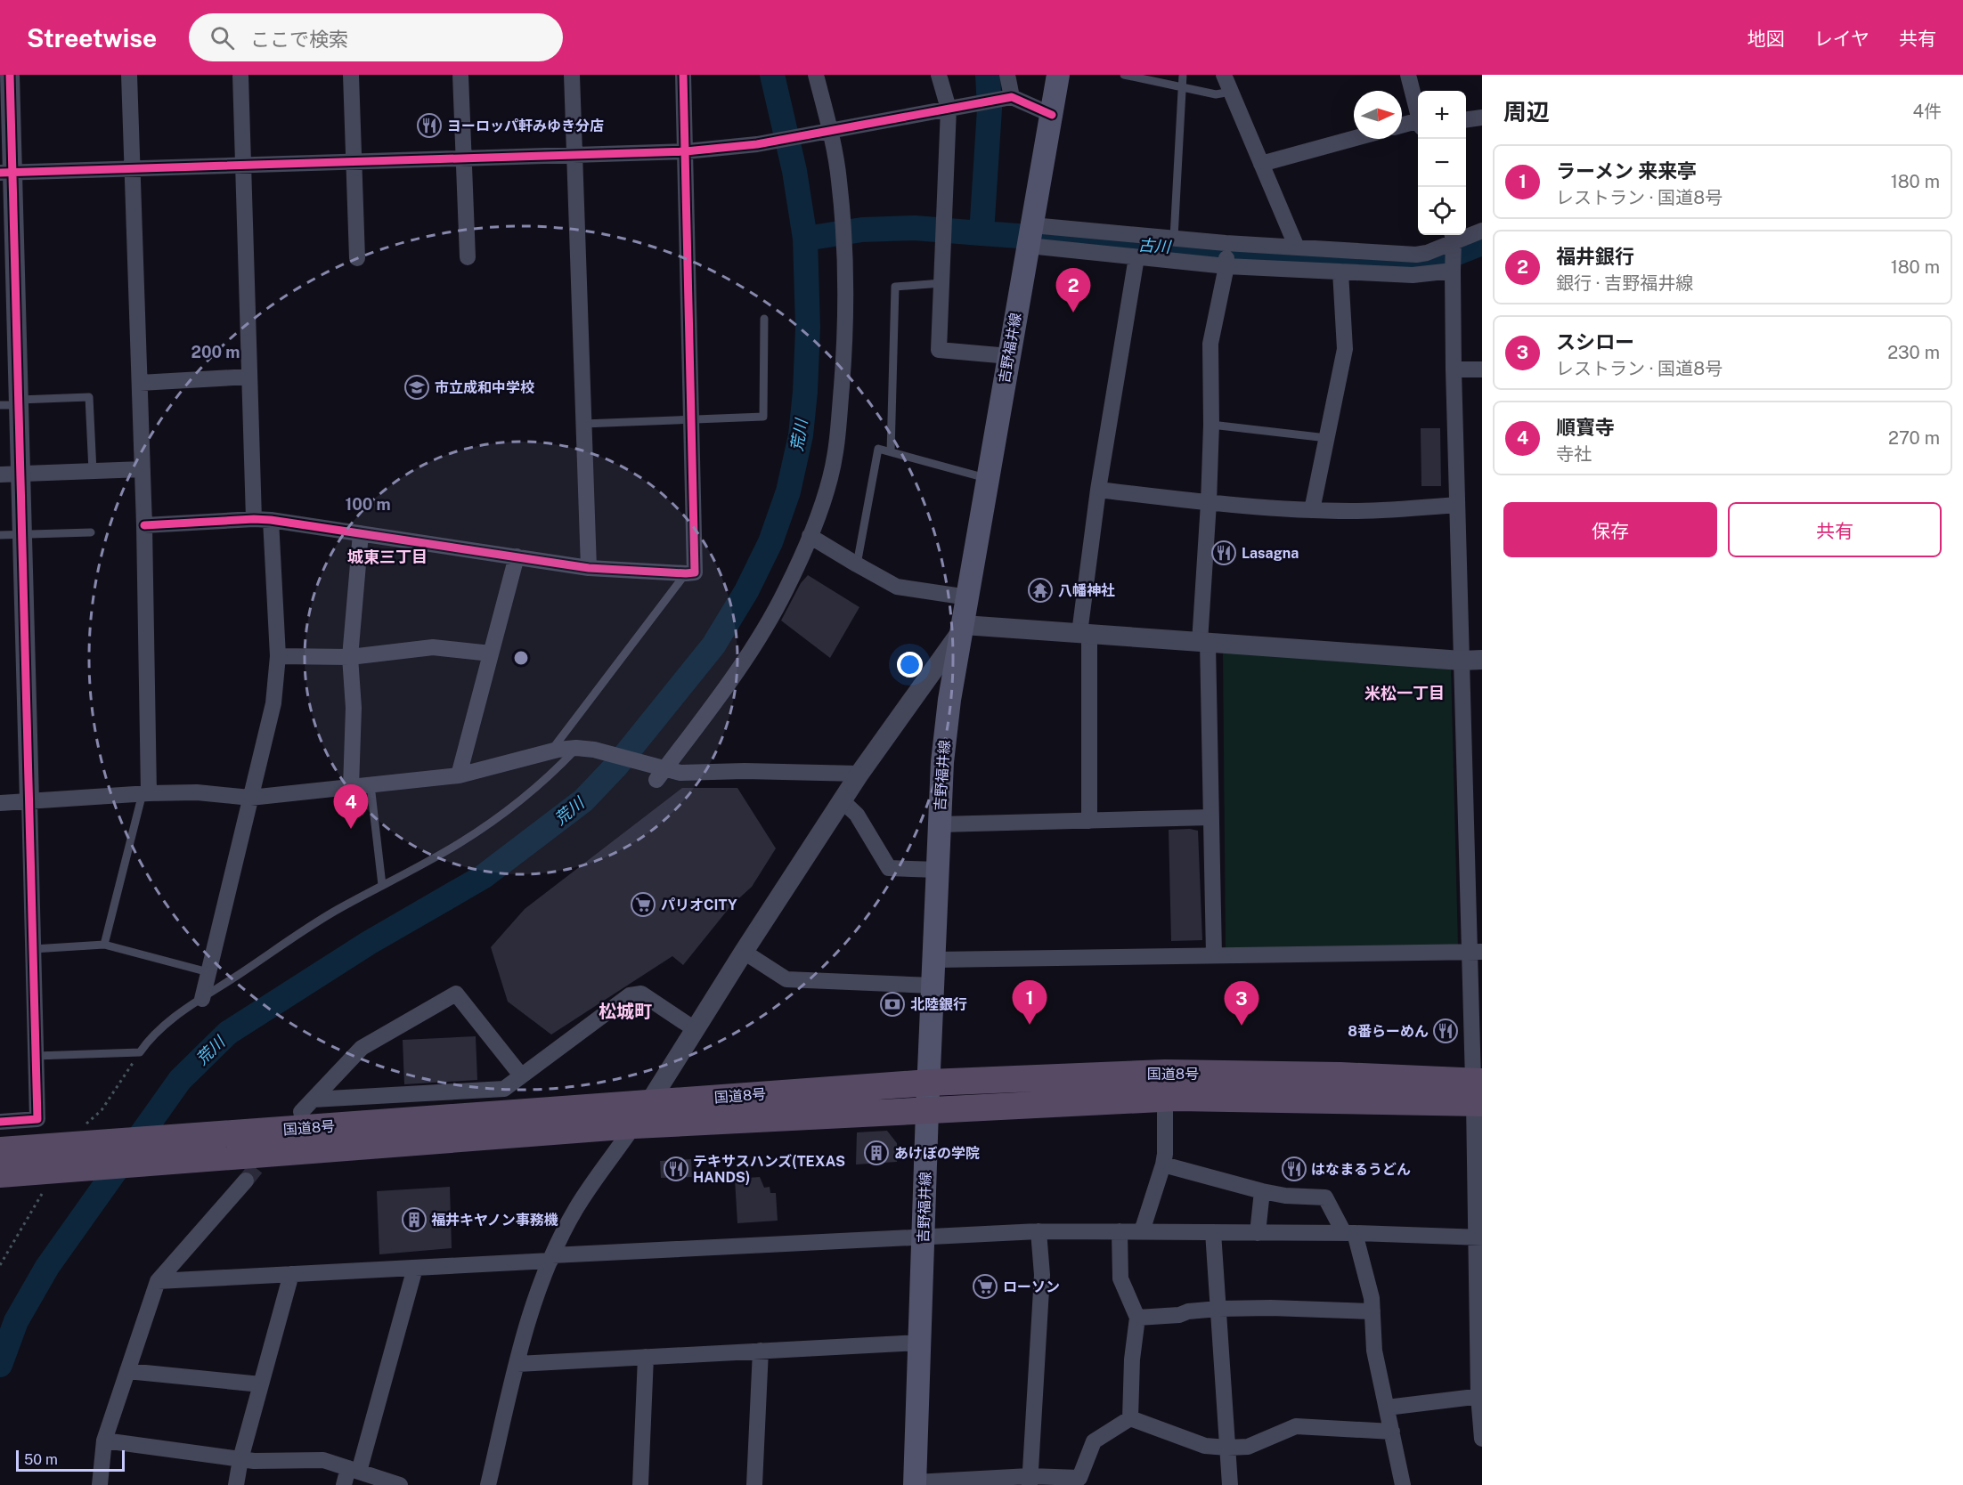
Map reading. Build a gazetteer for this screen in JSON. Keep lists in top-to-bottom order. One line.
{"streets":{"highway":["国道8号"],"main road":["吉野福井線"]},"crossings":[["吉野福井線","国道8号"]],"districts":["城東三丁目","米松一丁目","松城町"],"water":["古川","荒川"],"places":{"restaurant":["ヨーロッパ軒みゆき分店","Lasagna","8番らーめん","テキサスハンズ(TEXAS HANDS)","はなまるうどん"],"school or university":["市立成和中学校"],"temple":["八幡神社"],"supermarket":["パリオCITY","ローソン"],"bank":["北陸銀行"],"building":["あけぼの学院","福井キヤノン事務機"]},"scale_bar":"50 m","north":"right","page":{"header":"Streetwise","search":"ここで検索","nav":["地図","レイヤ","共有"],"heading":["周辺","4件"],"map_buttons":["+","−"],"list":[{"mark":"1","name":"ラーメン 来来亭","note":"レストラン · 国道8号","value":"180 m"},{"mark":"2","name":"福井銀行","note":"銀行 · 吉野福井線","value":"180 m"},{"mark":"3","name":"スシロー","note":"レストラン · 国道8号","value":"230 m"},{"mark":"4","name":"順寶寺","note":"寺社","value":"270 m"}],"pins":["2","4","1","3"],"buttons":["保存","共有"],"scale":"50 m"},"rings":["200 m","100 m"]}
